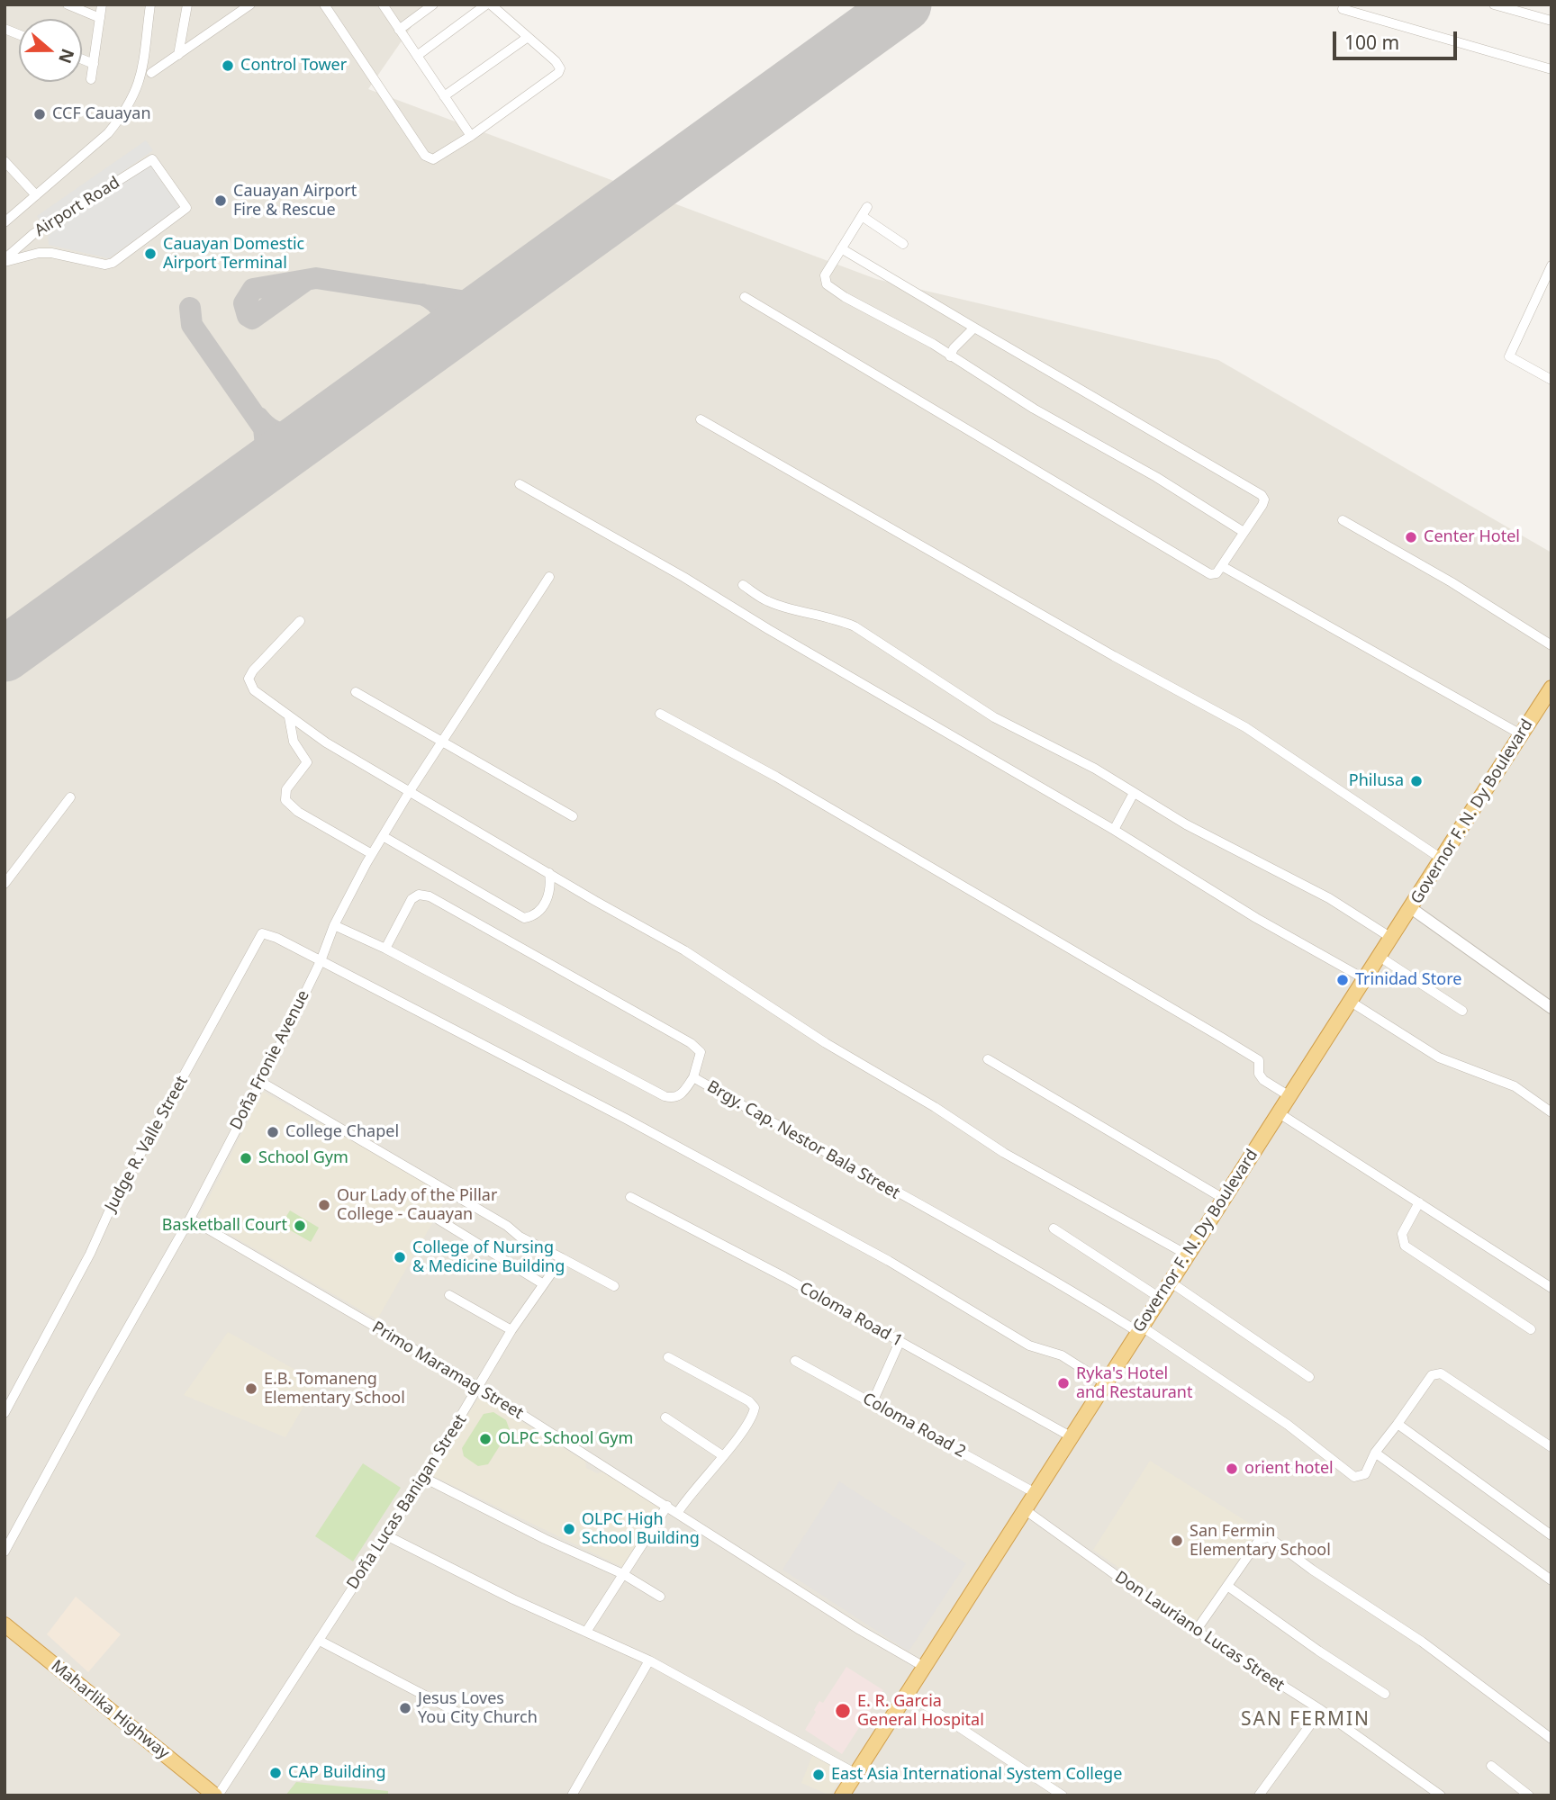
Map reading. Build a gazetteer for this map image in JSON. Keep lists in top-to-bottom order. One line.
{"streets":{"highway":["Governor F. N. Dy Boulevard","Maharlika Highway"],"street":["Airport Road","Doña Fronie Avenue","Brgy. Cap. Nestor Bala Street","Judge R. Valle Street","Coloma Road 1","Primo Maramag Street","Coloma Road 2","Doña Lucas Banigan Street","Don Lauriano Lucas Street"]},"crossings":[["Governor F. N. Dy Boulevard","Brgy. Cap. Nestor Bala Street"],["Governor F. N. Dy Boulevard","Judge R. Valle Street"],["Governor F. N. Dy Boulevard","Coloma Road 1"],["Governor F. N. Dy Boulevard","Primo Maramag Street"],["Governor F. N. Dy Boulevard","Coloma Road 2"],["Governor F. N. Dy Boulevard","Don Lauriano Lucas Street"],["Doña Fronie Avenue","Brgy. Cap. Nestor Bala Street"],["Doña Fronie Avenue","Judge R. Valle Street"],["Doña Fronie Avenue","Primo Maramag Street"],["Primo Maramag Street","Doña Lucas Banigan Street"],["Doña Lucas Banigan Street","Maharlika Highway"]],"districts":["SAN FERMIN"],"places":["Control Tower","CCF Cauayan","Cauayan Airport Fire & Rescue","Cauayan Domestic Airport Terminal","Center Hotel","Philusa","Trinidad Store","College Chapel","School Gym","Our Lady of the Pillar College - Cauayan","Basketball Court","College of Nursing & Medicine Building","Ryka's Hotel and Restaurant","E.B. Tomaneng Elementary School","OLPC School Gym","orient hotel","OLPC High School Building","San Fermin Elementary School","Jesus Loves You City Church","E. R. Garcia General Hospital","CAP Building","East Asia International System College"],"scale_bar":"100 m","north":"right"}
